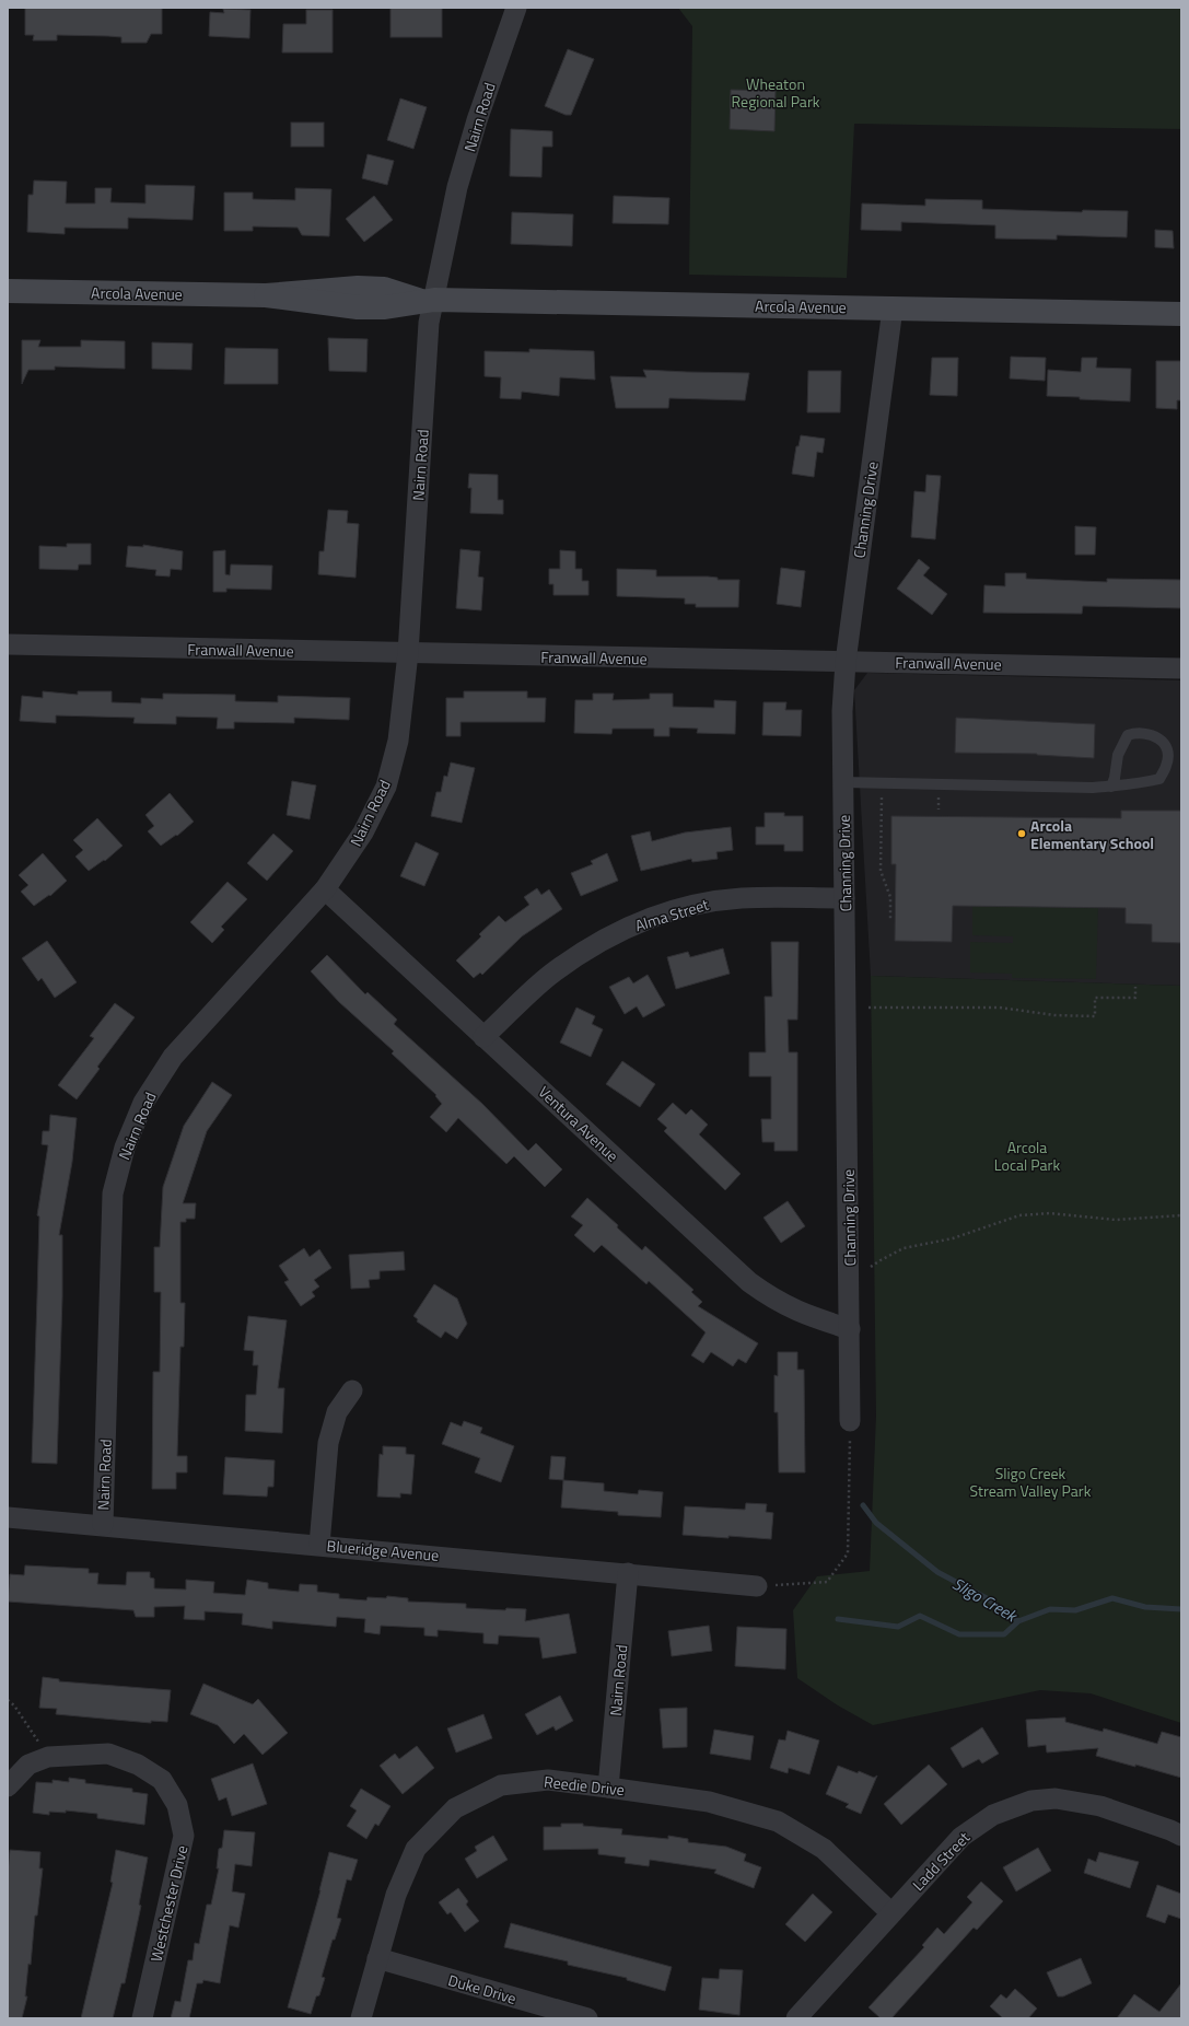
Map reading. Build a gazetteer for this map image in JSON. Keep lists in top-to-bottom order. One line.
{"streets":{"street":["Nairn Road","Arcola Avenue","Channing Drive","Franwall Avenue","Alma Street","Ventura Avenue","Blueridge Avenue","Reedie Drive","Ladd Street","Westchester Drive","Duke Drive"]},"crossings":[["Nairn Road","Arcola Avenue"],["Nairn Road","Franwall Avenue"],["Nairn Road","Ventura Avenue"],["Nairn Road","Blueridge Avenue"],["Nairn Road","Reedie Drive"],["Arcola Avenue","Channing Drive"],["Channing Drive","Franwall Avenue"],["Channing Drive","Alma Street"],["Channing Drive","Ventura Avenue"],["Alma Street","Ventura Avenue"],["Reedie Drive","Ladd Street"],["Reedie Drive","Duke Drive"]],"water":["Sligo Creek"],"parks":["Wheaton Regional Park","Arcola Local Park","Sligo Creek Stream Valley Park"],"places":["Arcola Elementary School"]}
